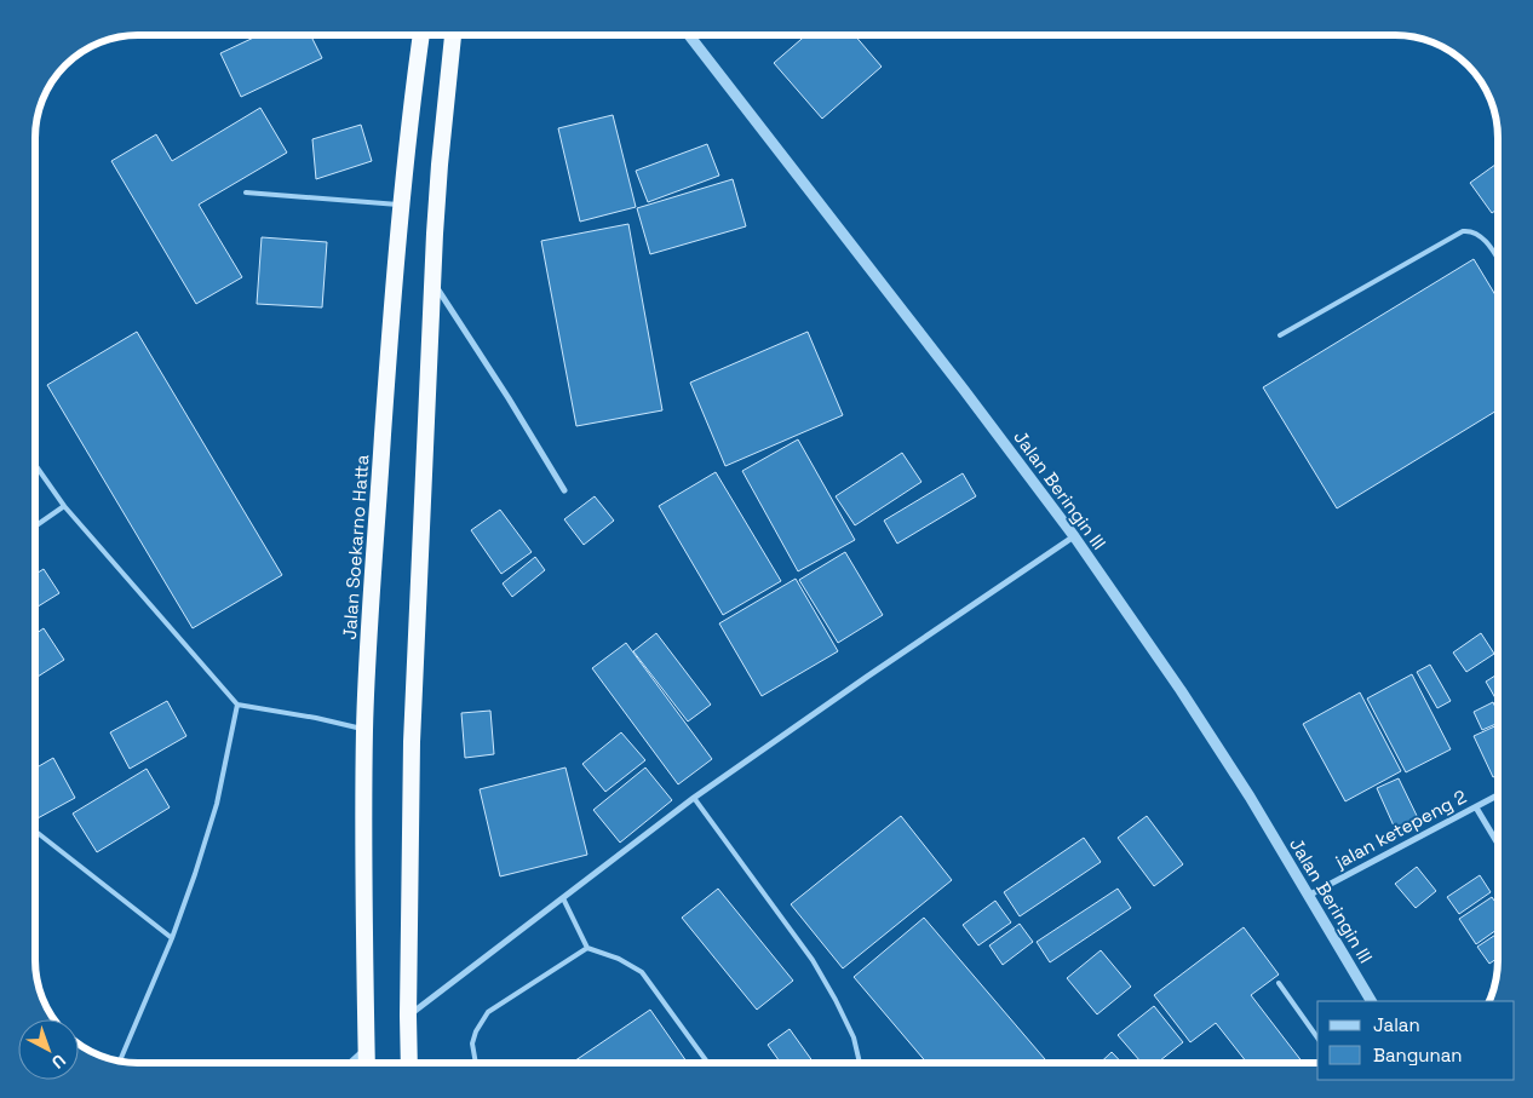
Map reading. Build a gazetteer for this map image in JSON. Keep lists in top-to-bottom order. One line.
{"streets":{"highway":["Jalan Soekarno Hatta"],"street":["Jalan Beringin III","jalan ketepeng 2"]},"crossings":[["Jalan Beringin III","jalan ketepeng 2"]],"legend":["Jalan","Bangunan"],"north":"bottom right"}
